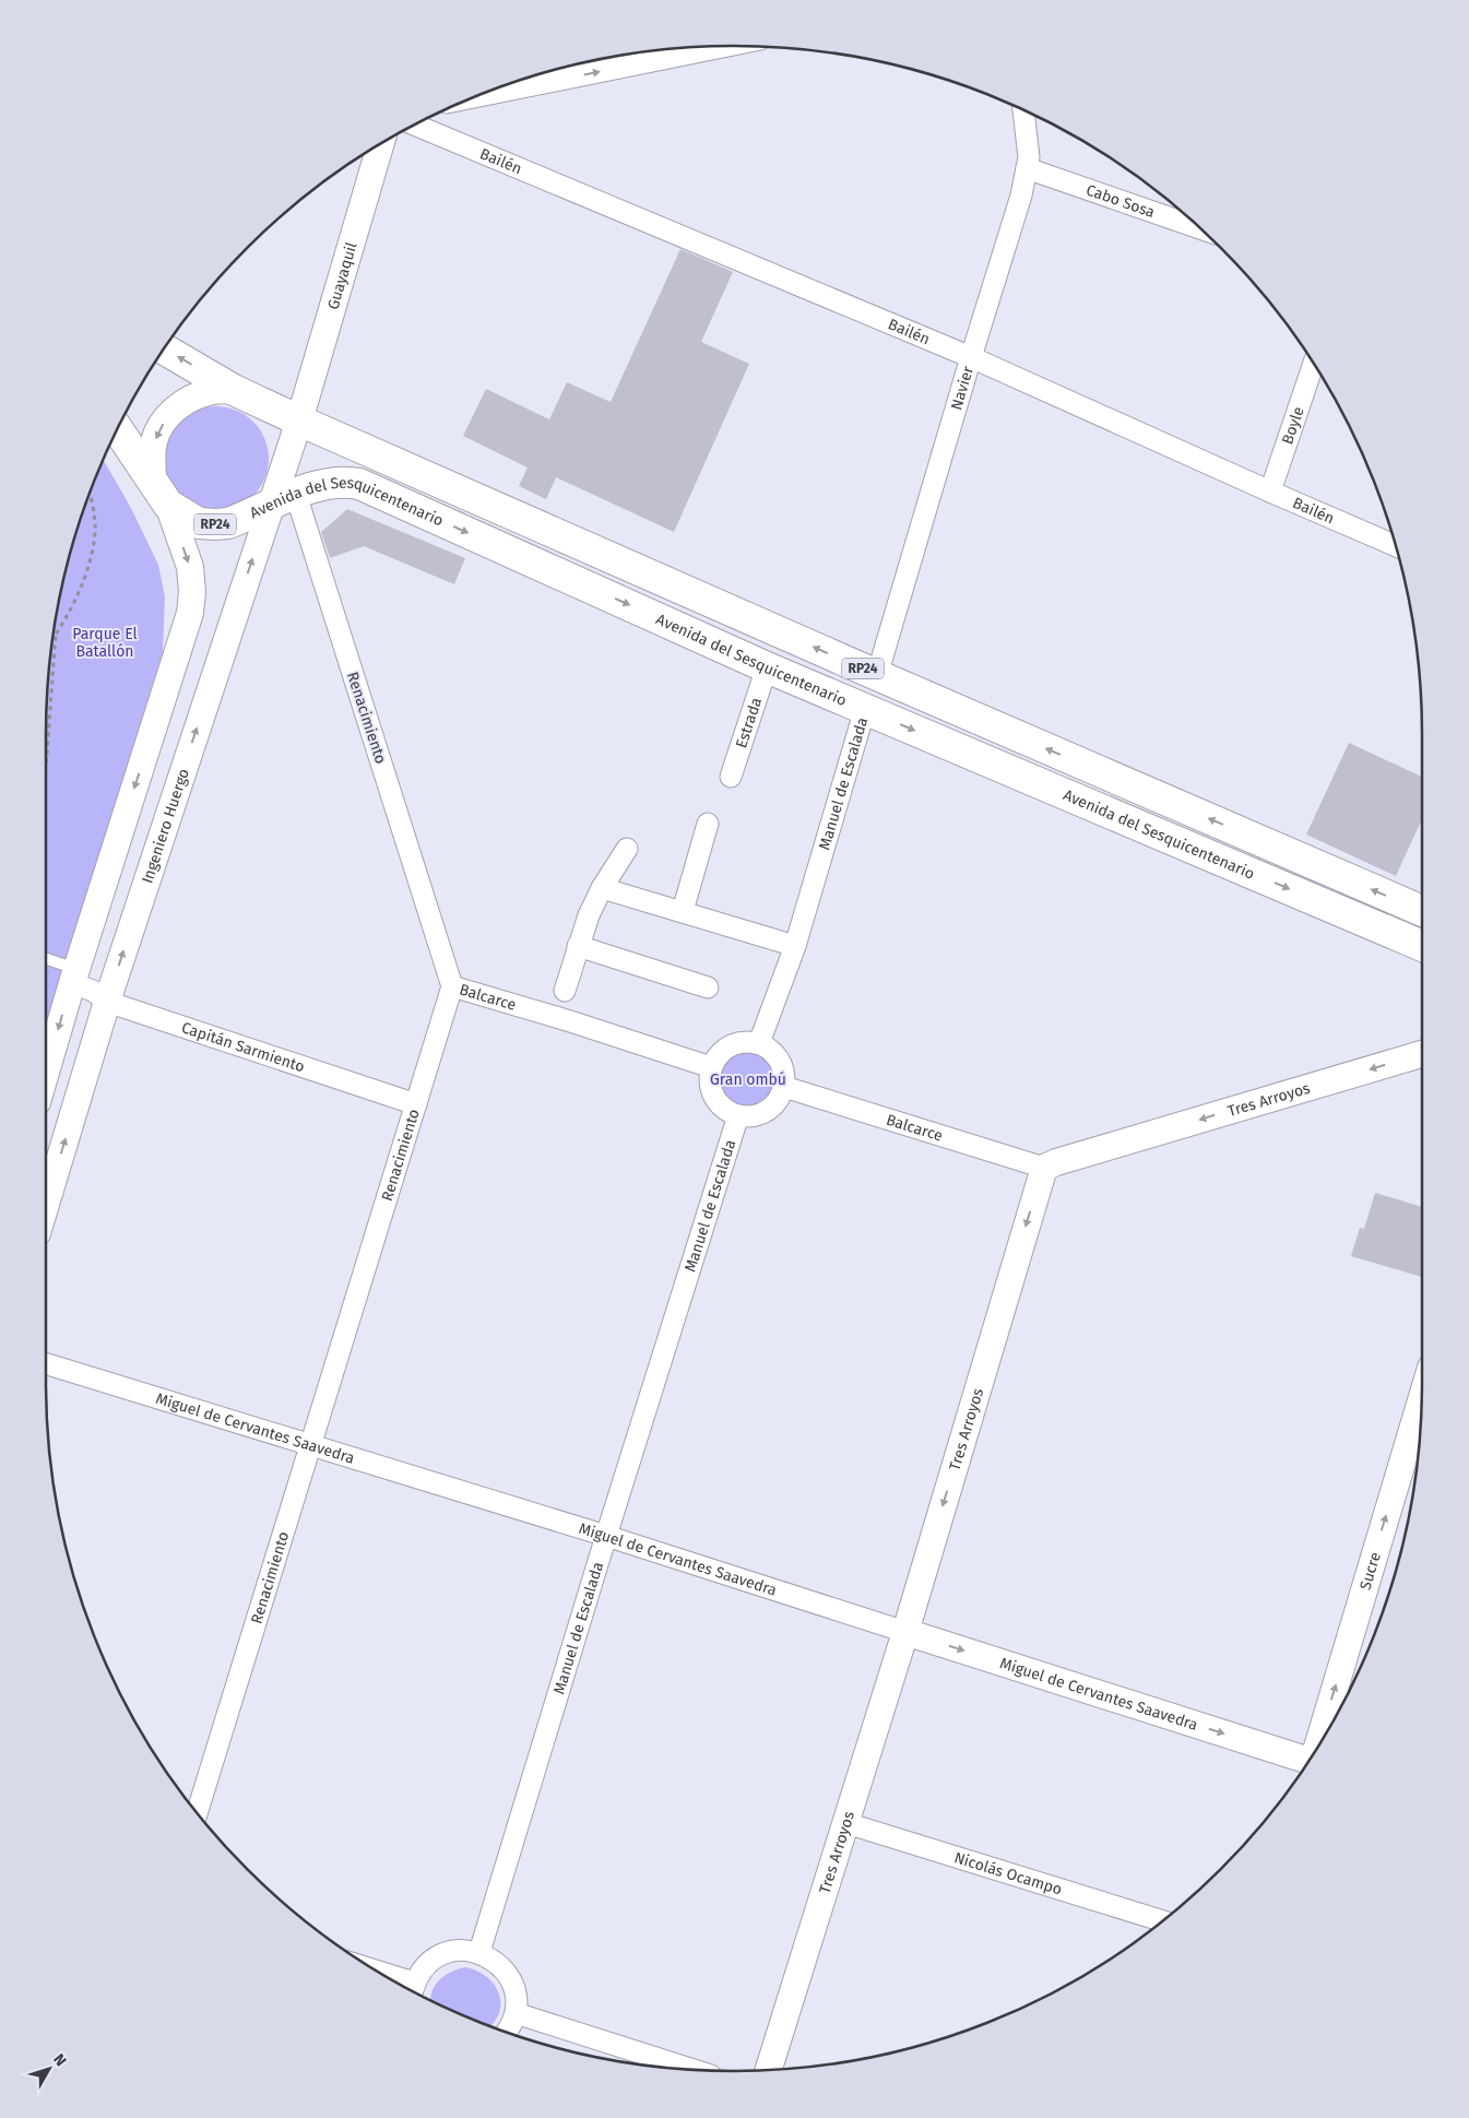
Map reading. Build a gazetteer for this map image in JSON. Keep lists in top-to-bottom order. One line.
{"streets":{"main road":["Avenida del Sesquicentenario","RP24"],"street":["Bailén","Cabo Sosa","Guayaquil","Navier","Boyle","Renacimiento","Estrada","Manuel de Escalada","Ingeniero Huergo","Balcarce","Capitán Sarmiento","Tres Arroyos","Miguel de Cervantes Saavedra","Sucre","Nicolás Ocampo"]},"crossings":[["Bailén","Navier"],["Bailén","Boyle"],["Cabo Sosa","Navier"],["Guayaquil","Avenida del Sesquicentenario"],["Guayaquil","RP24"],["Guayaquil","Renacimiento"],["Guayaquil","Ingeniero Huergo"],["Navier","RP24"],["Avenida del Sesquicentenario","RP24"],["Avenida del Sesquicentenario","Renacimiento"],["Avenida del Sesquicentenario","Estrada"],["Avenida del Sesquicentenario","Manuel de Escalada"],["Avenida del Sesquicentenario","Ingeniero Huergo"],["RP24","Renacimiento"],["RP24","Ingeniero Huergo"],["Renacimiento","Ingeniero Huergo"],["Renacimiento","Balcarce"],["Renacimiento","Capitán Sarmiento"],["Renacimiento","Miguel de Cervantes Saavedra"],["Manuel de Escalada","Balcarce"],["Manuel de Escalada","Miguel de Cervantes Saavedra"],["Ingeniero Huergo","Capitán Sarmiento"],["Balcarce","Tres Arroyos"],["Tres Arroyos","Miguel de Cervantes Saavedra"],["Tres Arroyos","Nicolás Ocampo"]],"one_way":["Tres Arroyos","Sucre"],"parks":["Parque El Batallón","Gran ombú"],"north":"top right"}
